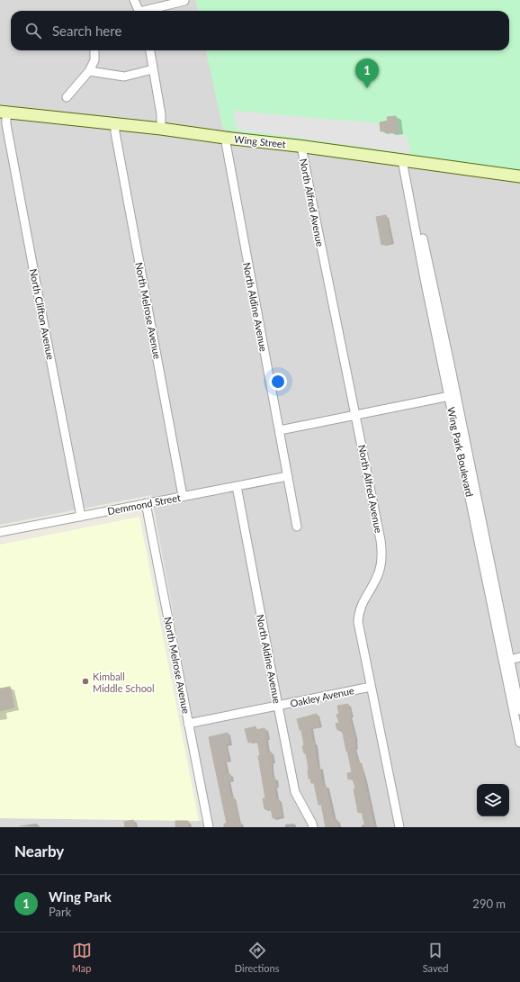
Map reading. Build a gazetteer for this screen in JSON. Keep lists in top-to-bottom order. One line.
{"streets":{"street":["Wing Street","North Alfred Avenue","North Aldine Avenue","North Melrose Avenue","North Clifton Avenue","Wing Park Boulevard","Demmond Street","Oakley Avenue"]},"crossings":[["Wing Street","North Alfred Avenue"],["Wing Street","North Aldine Avenue"],["Wing Street","North Melrose Avenue"],["Wing Street","North Clifton Avenue"],["Wing Street","Wing Park Boulevard"],["North Alfred Avenue","Oakley Avenue"],["North Aldine Avenue","Demmond Street"],["North Aldine Avenue","Oakley Avenue"],["North Melrose Avenue","Demmond Street"],["North Melrose Avenue","Oakley Avenue"],["North Clifton Avenue","Demmond Street"]],"places":["Kimball Middle School"],"page":{"search":"Search here","pins":"1","heading":"Nearby","list":[{"mark":"1","name":"Wing Park","note":"Park","value":"290 m"}],"nav":["Map","Directions","Saved"]}}
